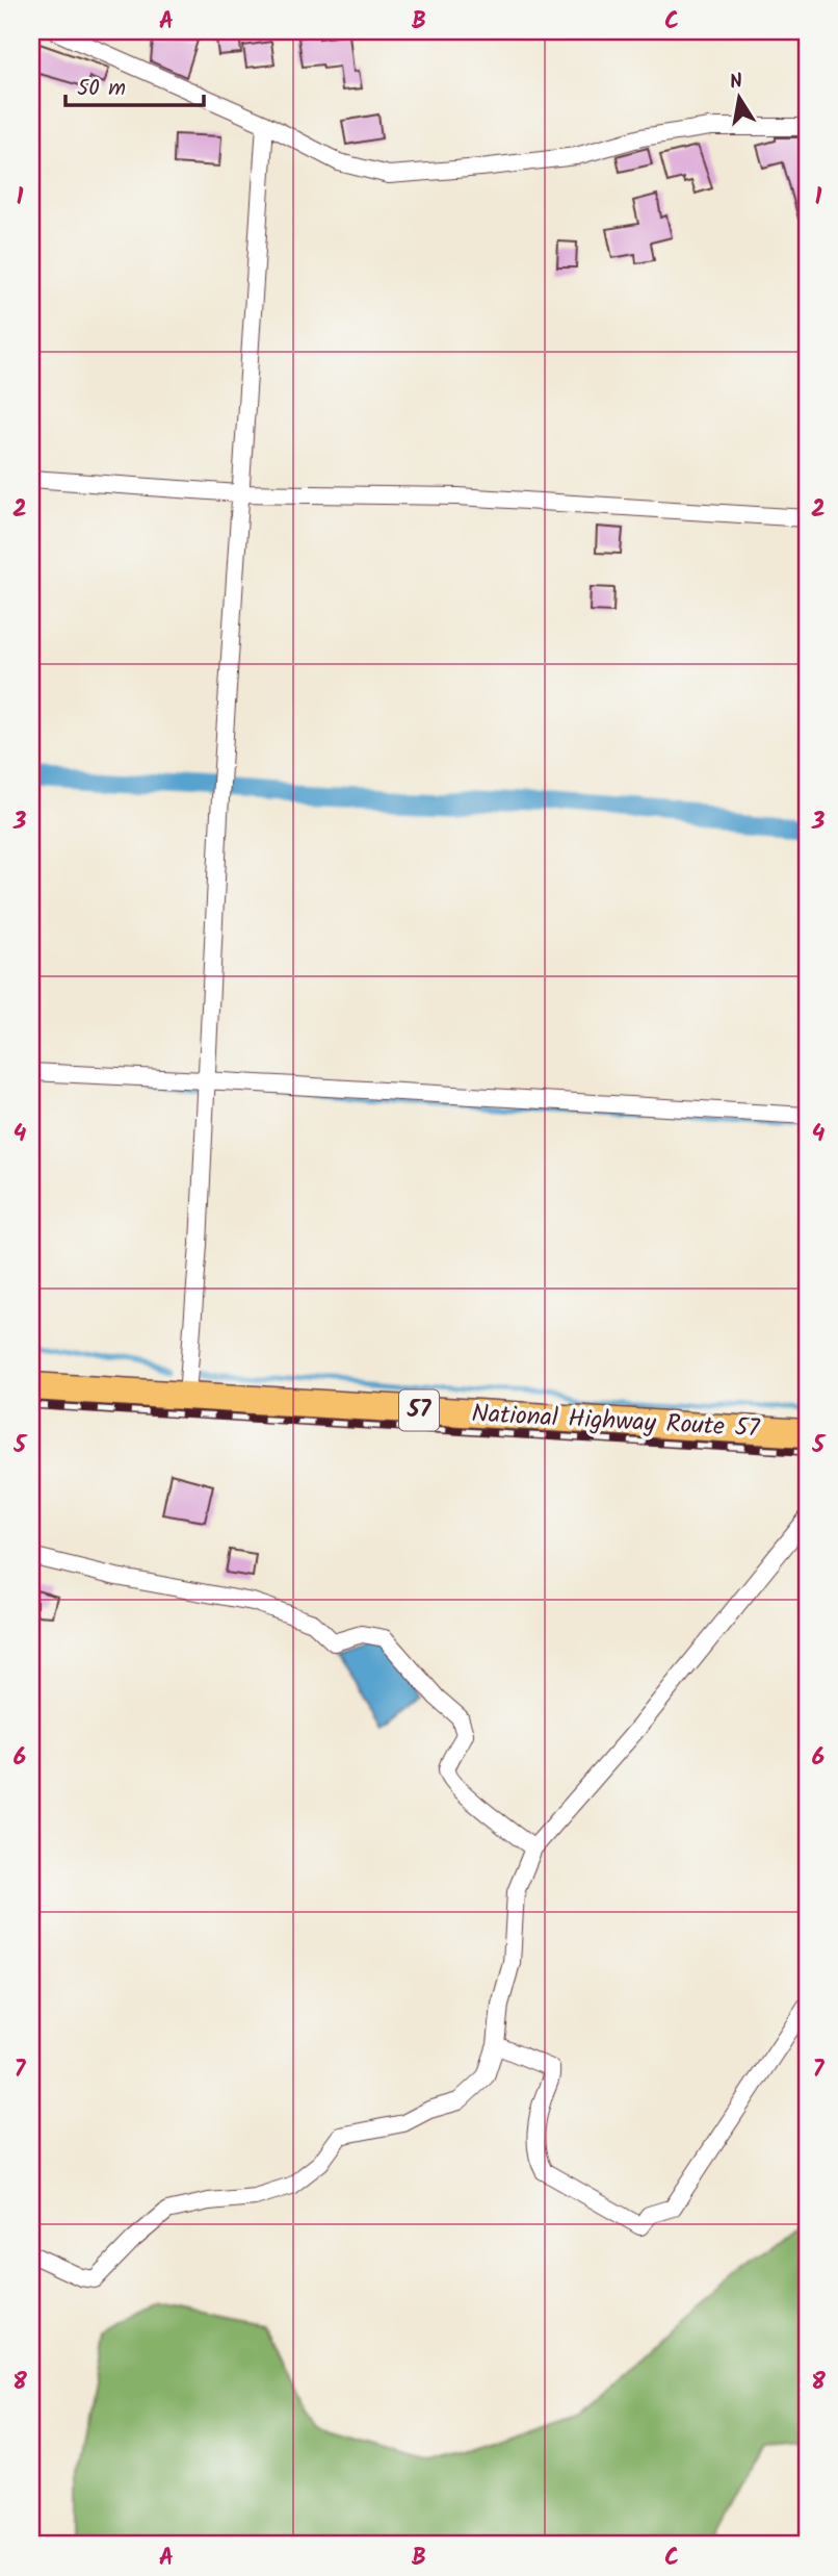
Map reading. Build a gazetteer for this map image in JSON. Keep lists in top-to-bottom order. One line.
{"streets":{"highway":["57","National Highway Route 57"]},"scale_bar":"50 m","north":"top","grid":{"columns":["A","B","C"],"rows":["1","2","3","4","5","6","7","8"]}}
